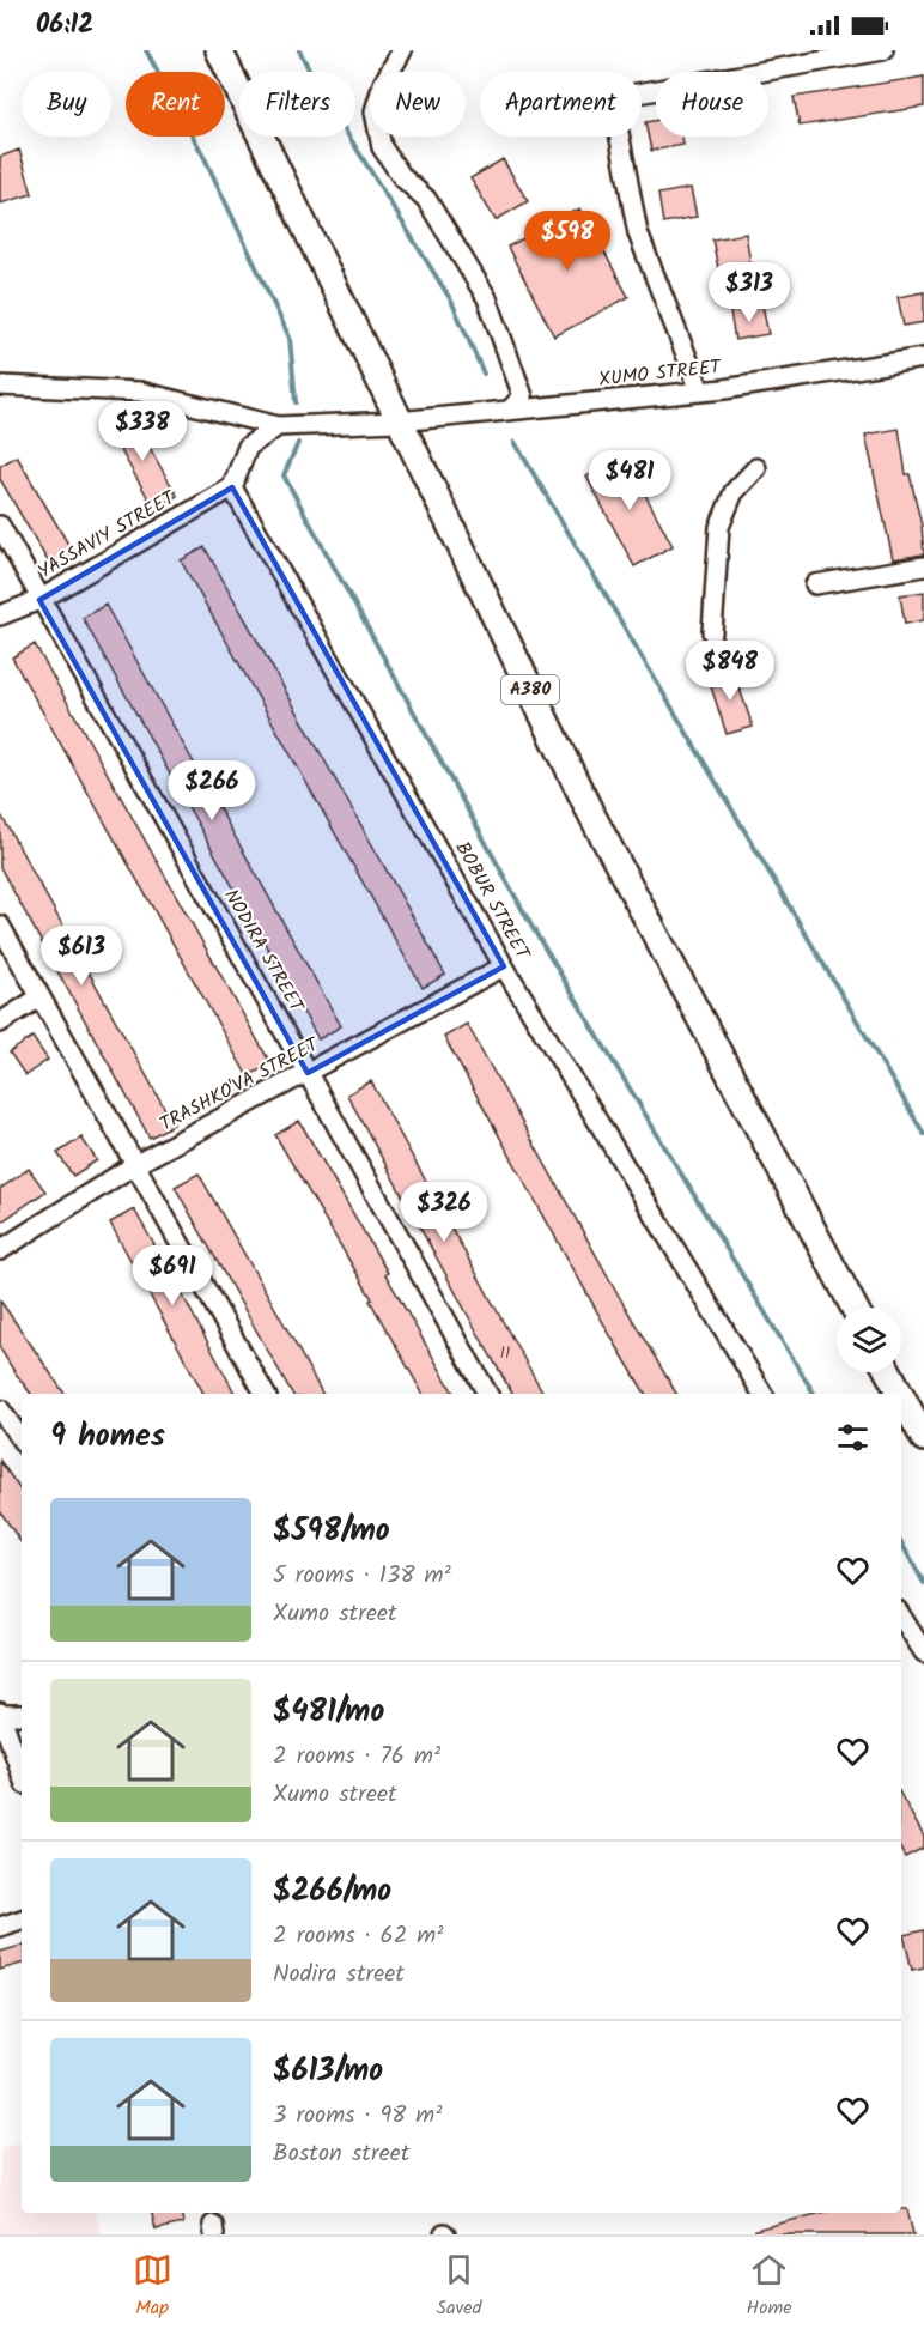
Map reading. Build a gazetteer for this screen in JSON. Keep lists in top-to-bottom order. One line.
{"streets":{"highway":["A380"],"street":["XUMO STREET","YASSAVIY STREET","BOBUR STREET","NODIRA STREET","TRASHKO'VA STREET"]},"crossings":[["XUMO STREET","A380"],["YASSAVIY STREET","BOBUR STREET"],["YASSAVIY STREET","NODIRA STREET"],["BOBUR STREET","TRASHKO'VA STREET"],["NODIRA STREET","TRASHKO'VA STREET"]],"house_numbers":["11"],"page":{"status":"06:12","chip":["Buy","Rent","Filters","New","Apartment","House"],"price":["$598","$313","$338","$481","$848","$266","$613","$326","$691"],"heading":"9 homes","list":[{"name":"$598/mo","note":"5 rooms · 138 m² · Xumo street"},{"name":"$481/mo","note":"2 rooms · 76 m² · Xumo street"},{"name":"$266/mo","note":"2 rooms · 62 m² · Nodira street"},{"name":"$613/mo","note":"3 rooms · 98 m² · Boston street"}],"tabs":["Map","Saved","Home"]}}
